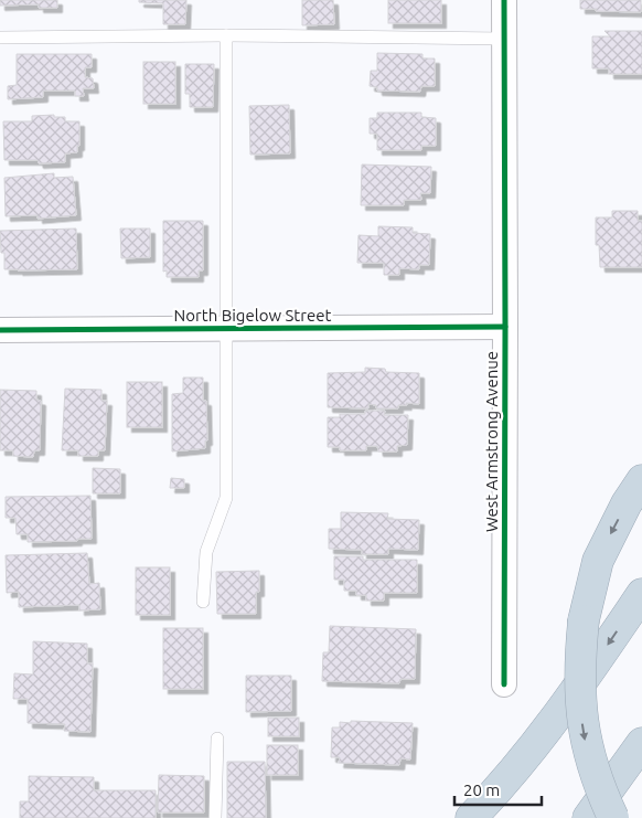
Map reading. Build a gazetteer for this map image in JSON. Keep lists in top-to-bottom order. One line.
{"streets":{"street":["North Bigelow Street","West Armstrong Avenue"]},"crossings":[["North Bigelow Street","West Armstrong Avenue"]],"scale_bar":"20 m"}
